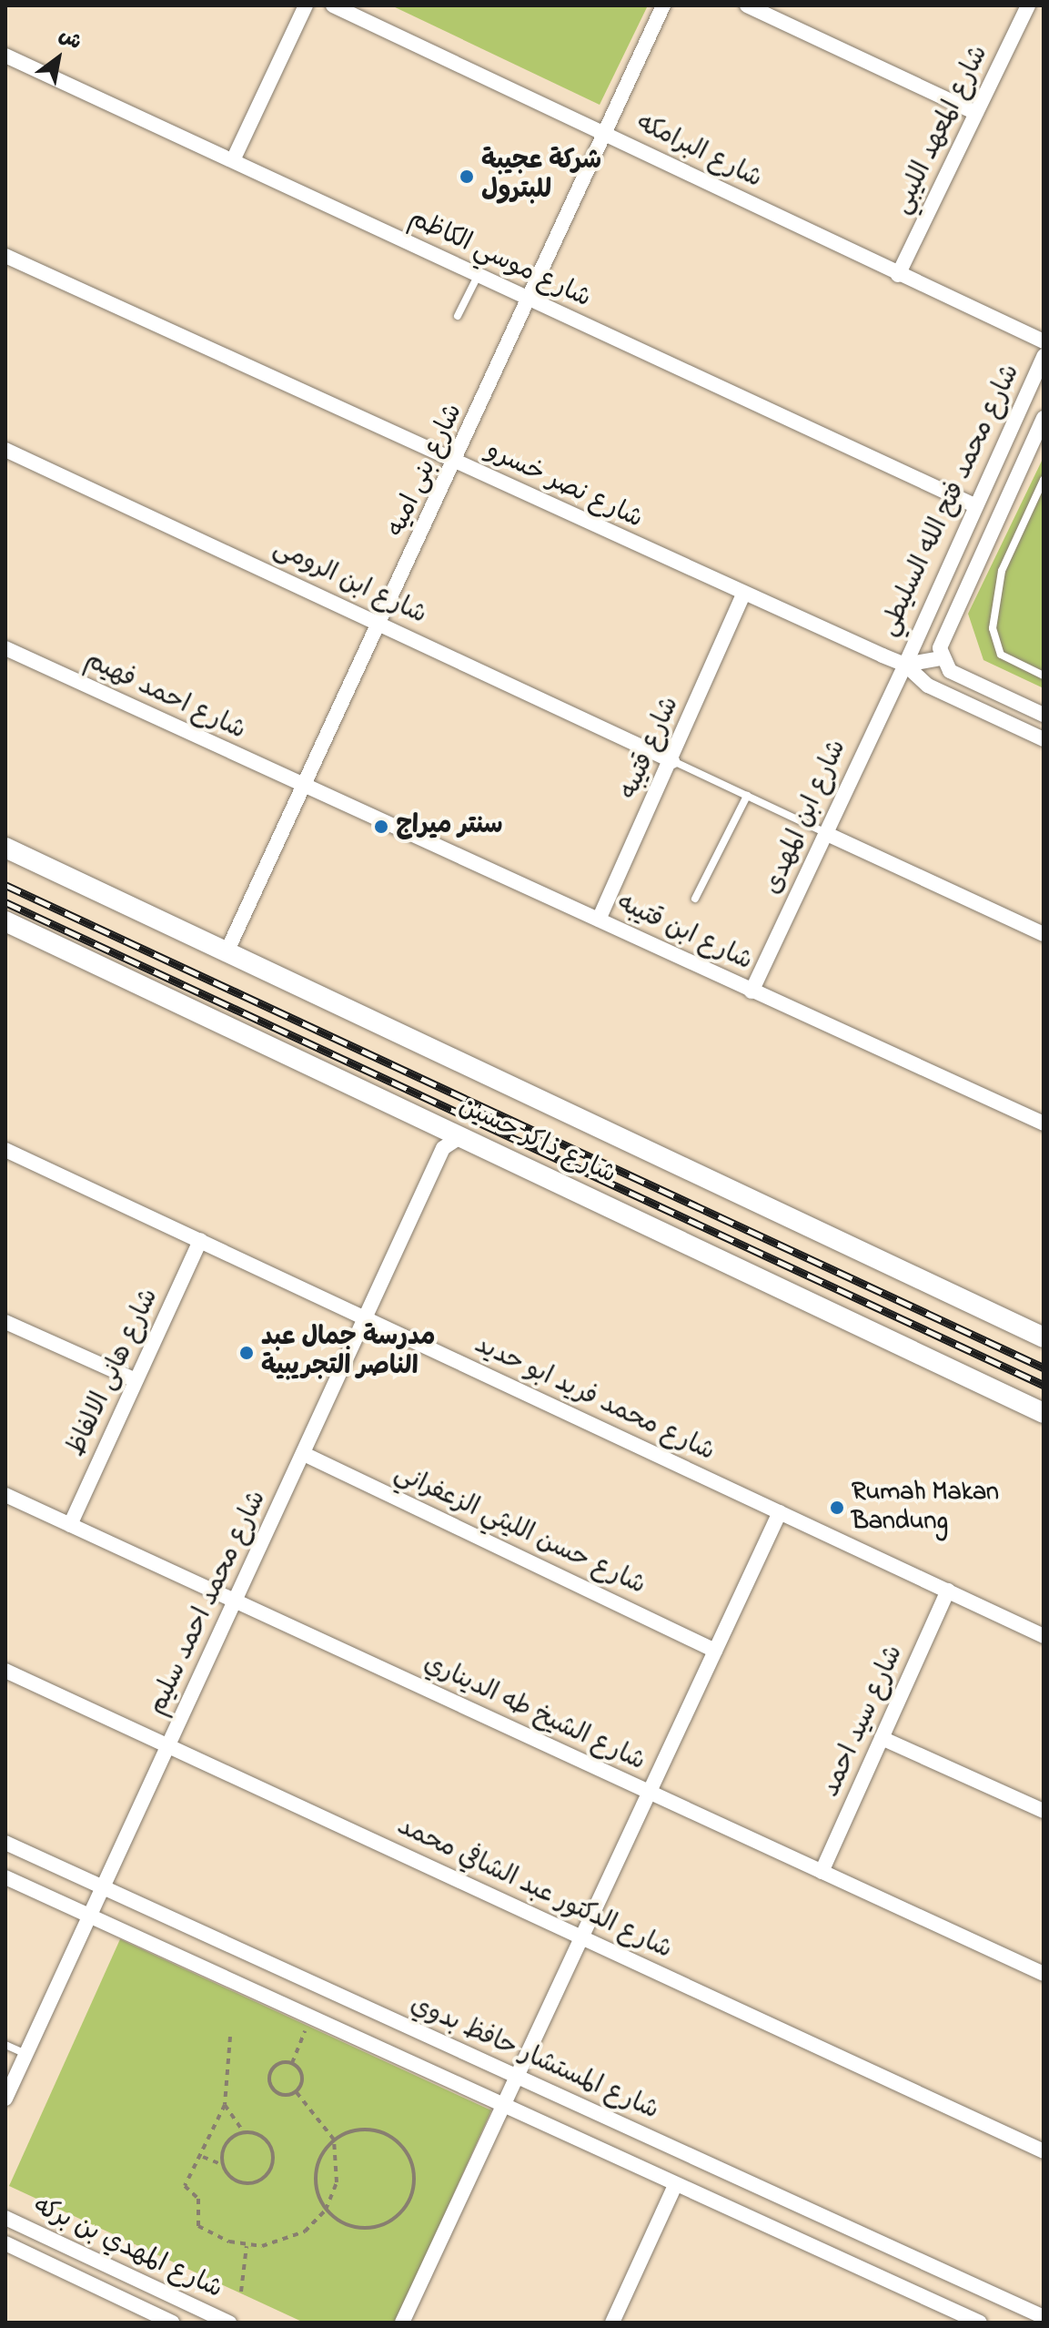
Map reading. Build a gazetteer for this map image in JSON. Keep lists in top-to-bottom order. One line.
{"streets":{"main road":["شارع ذاكر حسين"],"street":["شارع المعهد الليبي","شارع البرامكه","شارع موسي الكاظم","شارع بنى اميه","شارع نصر خسرو","شارع محمد فتح الله السليطي","شارع ابن الرومى","شارع احمد فهيم","شارع قتيبه","شارع ابن المهدى","شارع ابن قتيبه","شارع هانى الالفاظ","شارع محمد فريد ابو حديد","شارع حسن الليثي الزعفراني","شارع محمد احمد سليم","شارع الشيخ طه الديناري","شارع سيد احمد","شارع الدكتور عبد الشافي محمد","شارع المستشار حافظ بدوي","شارع المهدي بن بركه"]},"crossings":[["شارع المعهد الليبي","شارع البرامكه"],["شارع البرامكه","شارع بنى اميه"],["شارع موسي الكاظم","شارع بنى اميه"],["شارع موسي الكاظم","شارع محمد فتح الله السليطي"],["شارع بنى اميه","شارع نصر خسرو"],["شارع بنى اميه","شارع ابن الرومى"],["شارع بنى اميه","شارع احمد فهيم"],["شارع بنى اميه","شارع ابن قتيبه"],["شارع بنى اميه","شارع ذاكر حسين"],["شارع نصر خسرو","شارع محمد فتح الله السليطي"],["شارع نصر خسرو","شارع قتيبه"],["شارع نصر خسرو","شارع ابن المهدى"],["شارع محمد فتح الله السليطي","شارع ابن المهدى"],["شارع ابن الرومى","شارع قتيبه"],["شارع احمد فهيم","شارع ابن قتيبه"],["شارع قتيبه","شارع ابن قتيبه"],["شارع ابن المهدى","شارع ابن قتيبه"],["شارع ذاكر حسين","شارع محمد احمد سليم"],["شارع هانى الالفاظ","شارع محمد فريد ابو حديد"],["شارع هانى الالفاظ","شارع الشيخ طه الديناري"],["شارع محمد فريد ابو حديد","شارع محمد احمد سليم"],["شارع محمد فريد ابو حديد","شارع سيد احمد"],["شارع حسن الليثي الزعفراني","شارع محمد احمد سليم"],["شارع محمد احمد سليم","شارع الشيخ طه الديناري"],["شارع محمد احمد سليم","شارع الدكتور عبد الشافي محمد"],["شارع محمد احمد سليم","شارع المستشار حافظ بدوي"],["شارع الشيخ طه الديناري","شارع سيد احمد"]],"places":["شركة عجيبة للبترول","سنتر ميراج","مدرسة جمال عبد الناصر التجريبية","Rumah Makan Bandung"],"north":"top right"}
